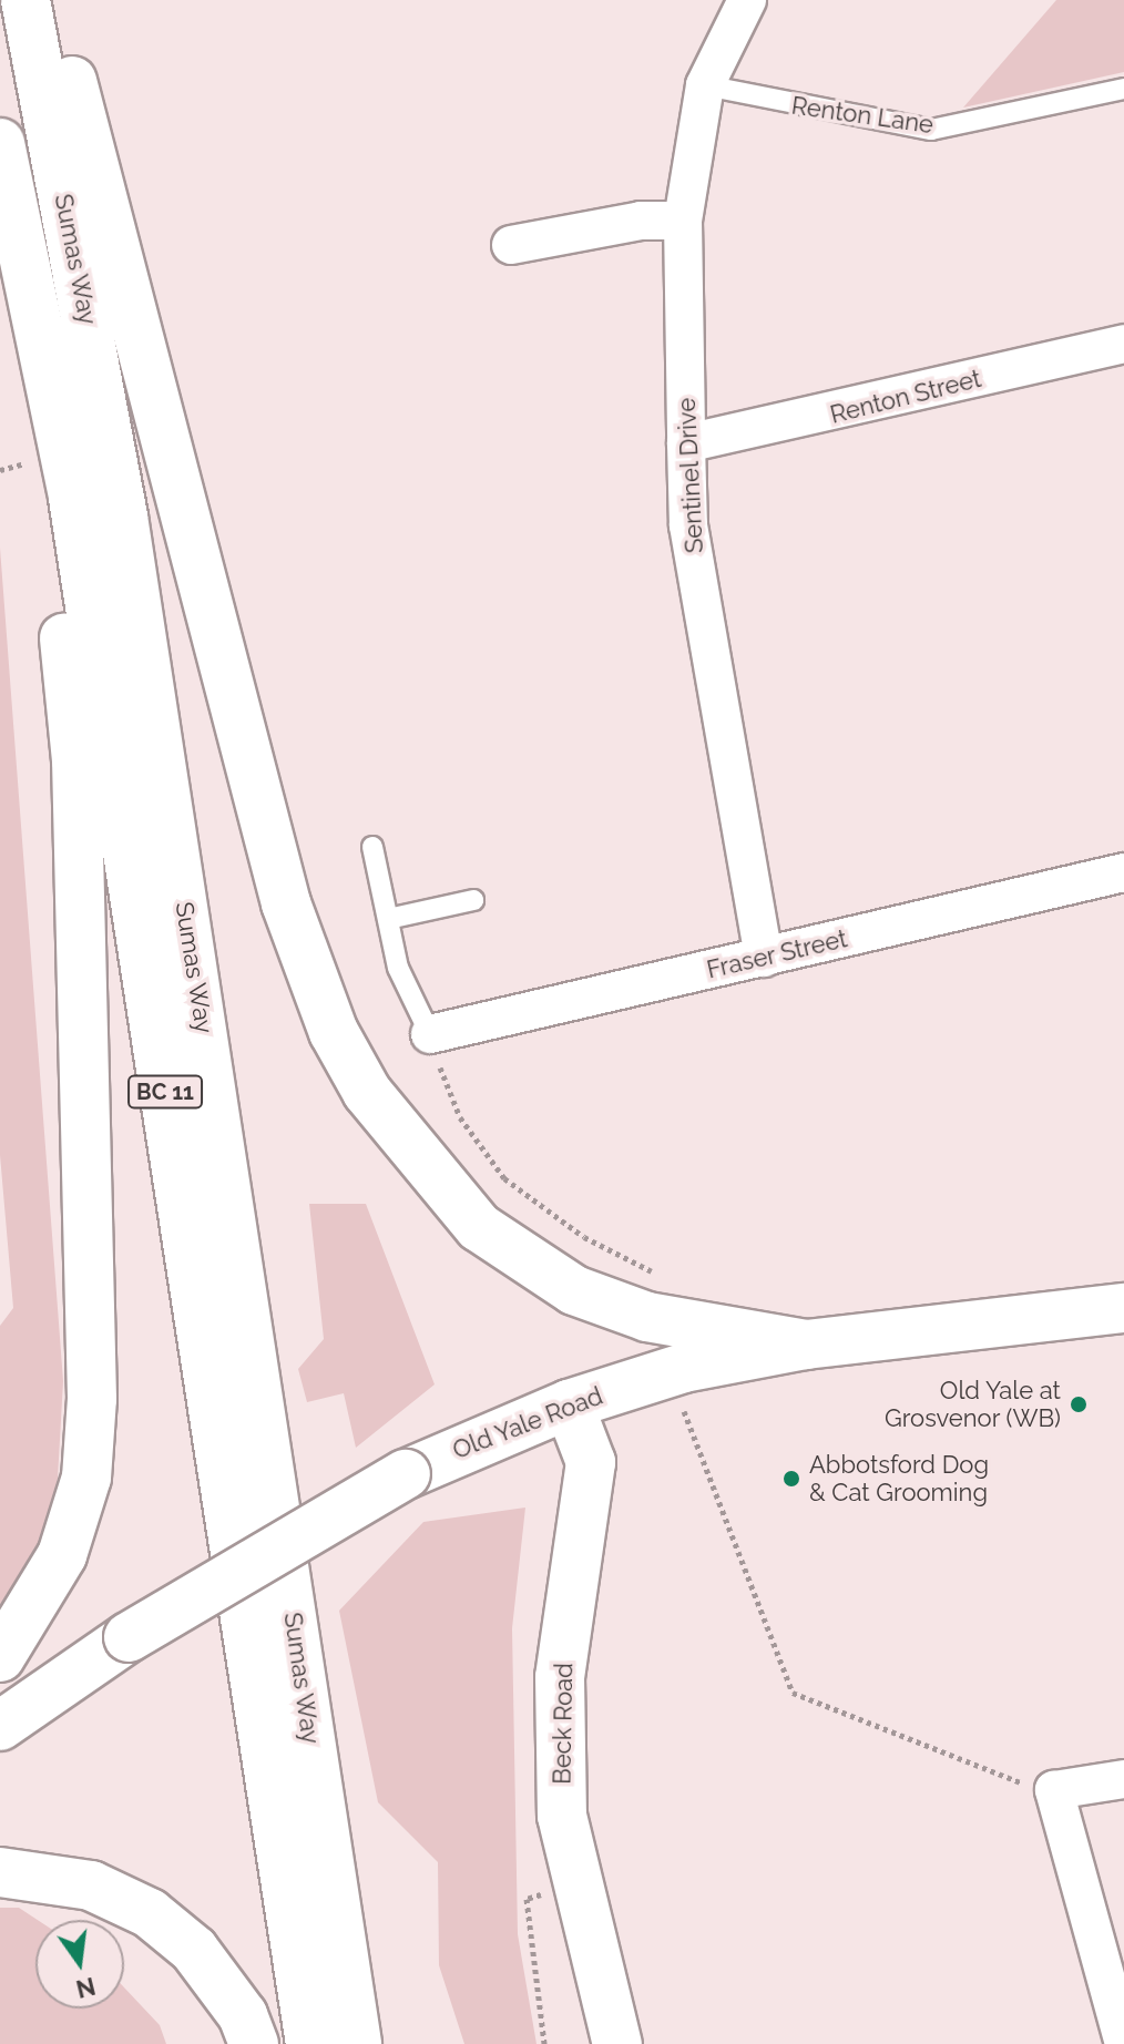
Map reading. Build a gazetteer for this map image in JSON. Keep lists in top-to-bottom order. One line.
{"streets":{"main road":["Sumas Way","BC 11","Old Yale Road","Beck Road"],"street":["Renton Street","Sentinel Drive","Fraser Street"],"lane":["Renton Lane"]},"crossings":[["Renton Lane","Sentinel Drive"],["Renton Street","Sentinel Drive"],["Sentinel Drive","Fraser Street"],["Old Yale Road","Beck Road"]],"places":["Old Yale at Grosvenor (WB)","Abbotsford Dog & Cat Grooming"],"north":"bottom"}
